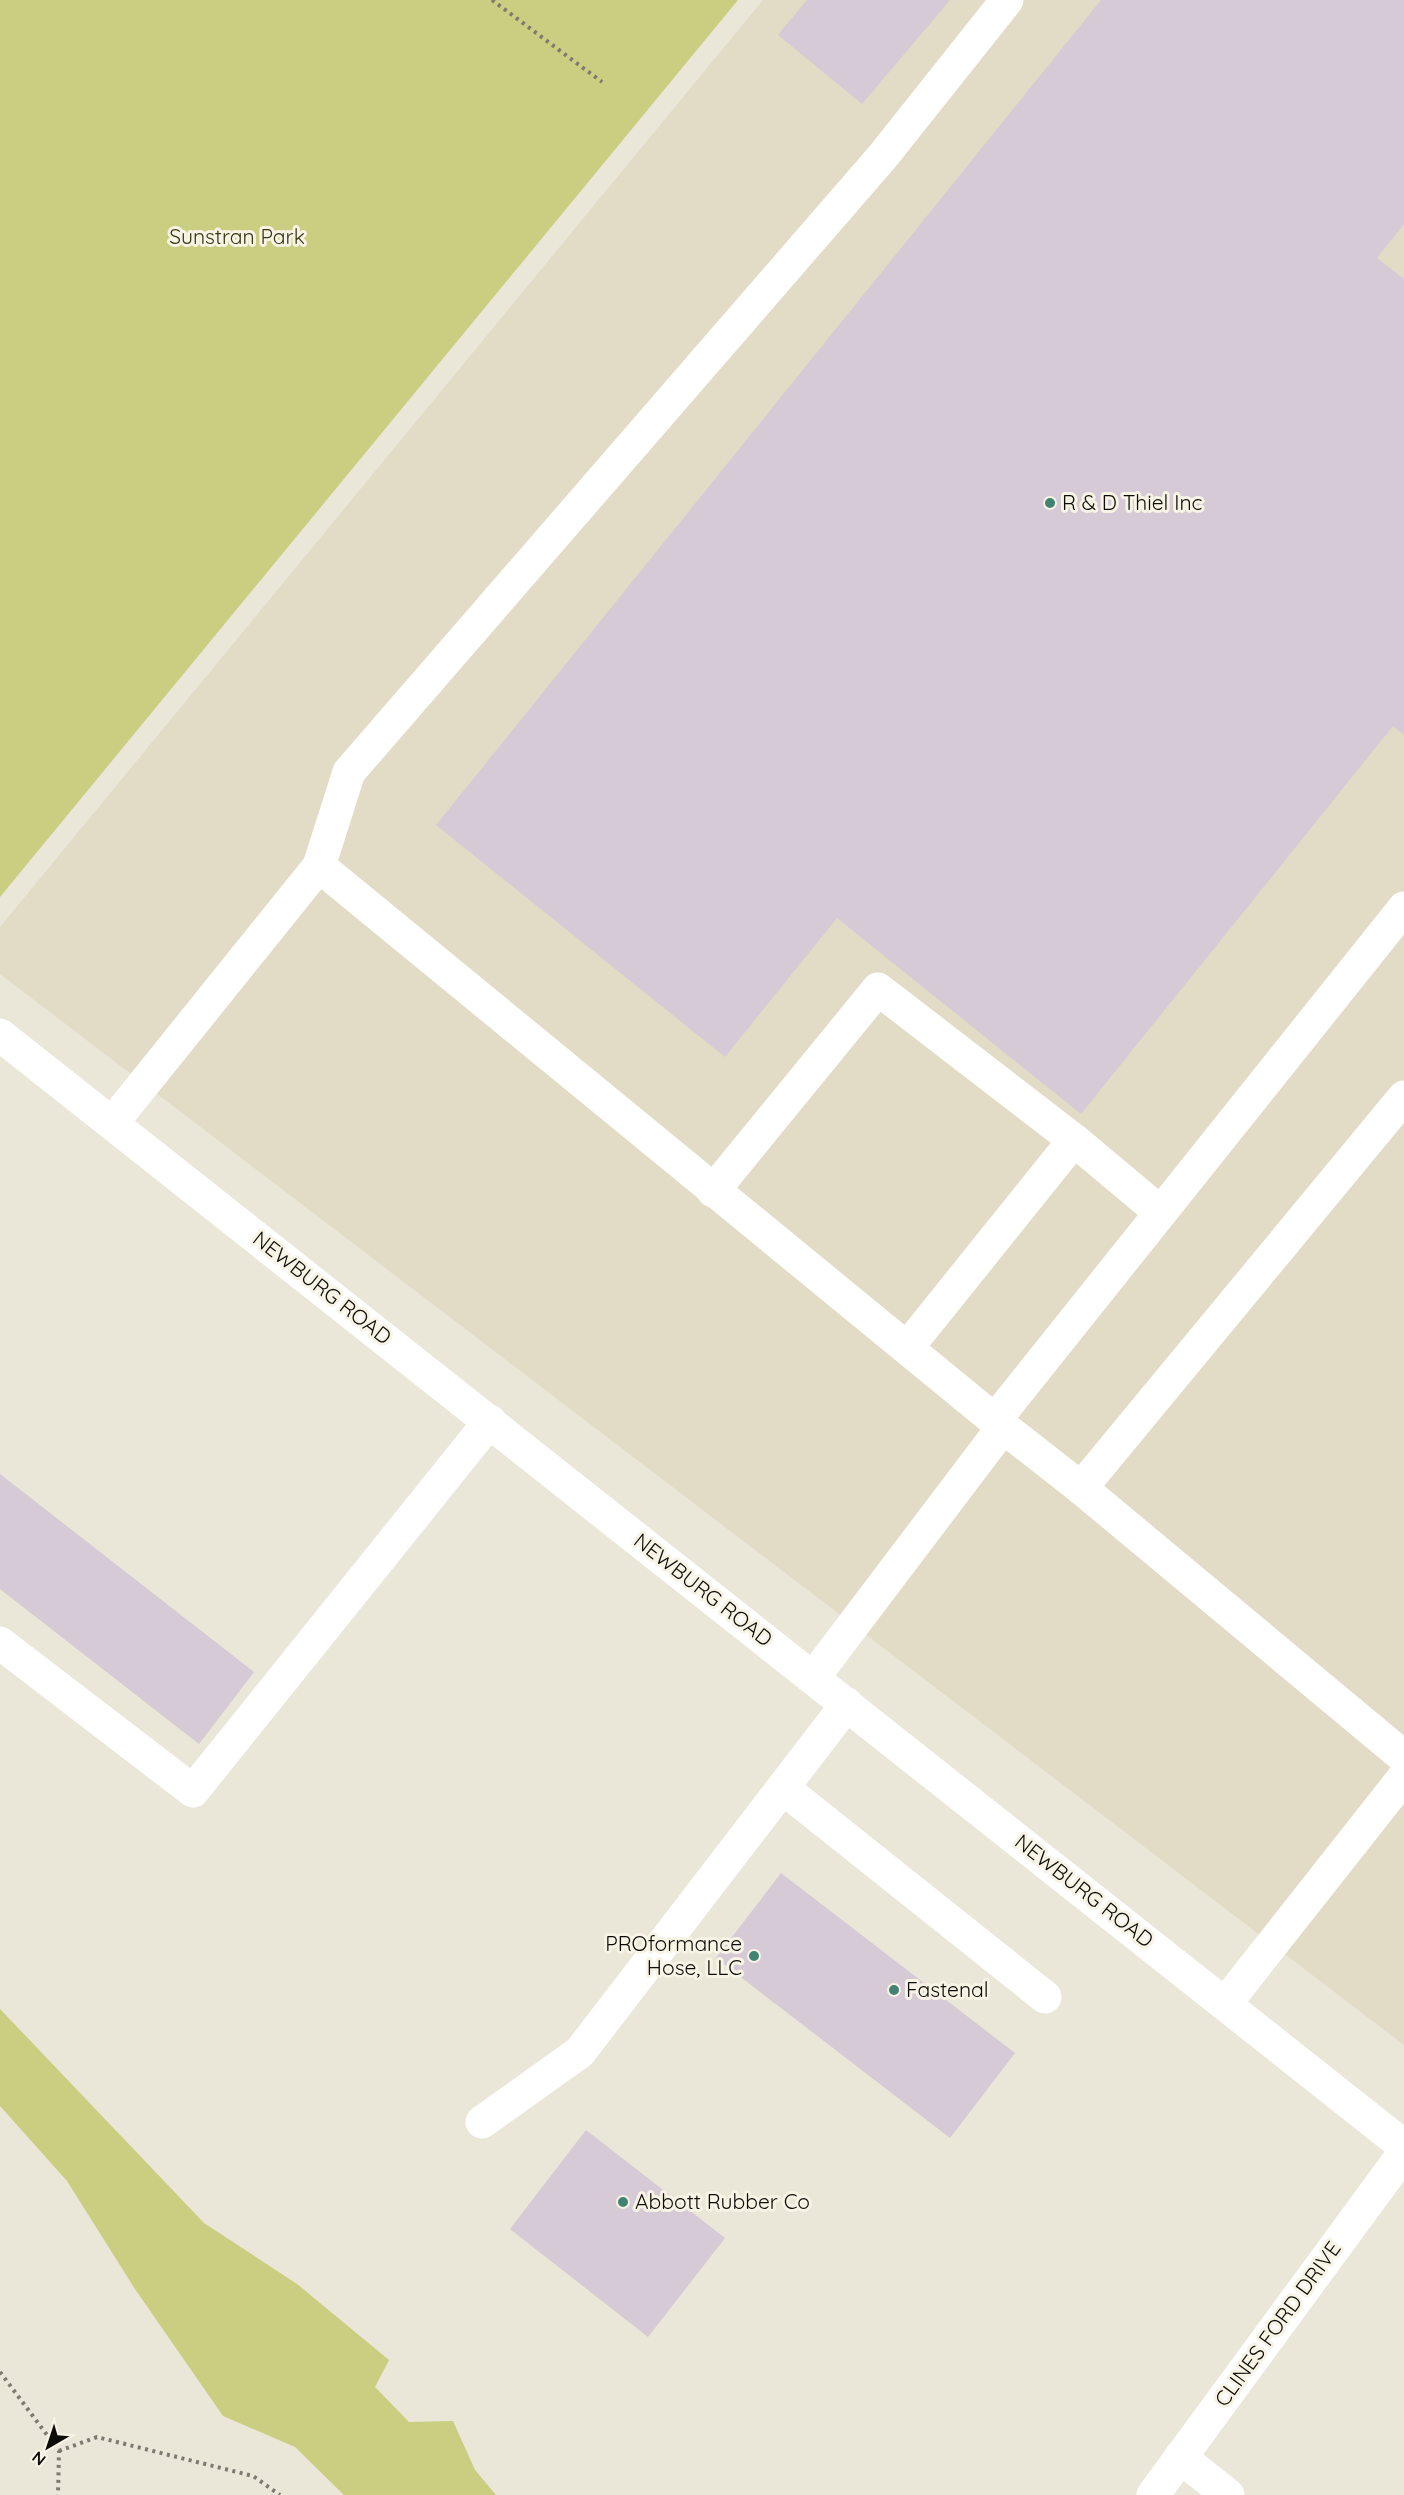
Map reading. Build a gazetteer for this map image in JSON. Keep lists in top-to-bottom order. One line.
{"streets":{"main road":["NEWBURG ROAD","CLINES FORD DRIVE"]},"parks":["Sunstran Park"],"places":["R & D Thiel Inc","PROformance Hose, LLC","Fastenal","Abbott Rubber Co"],"north":"bottom left"}
